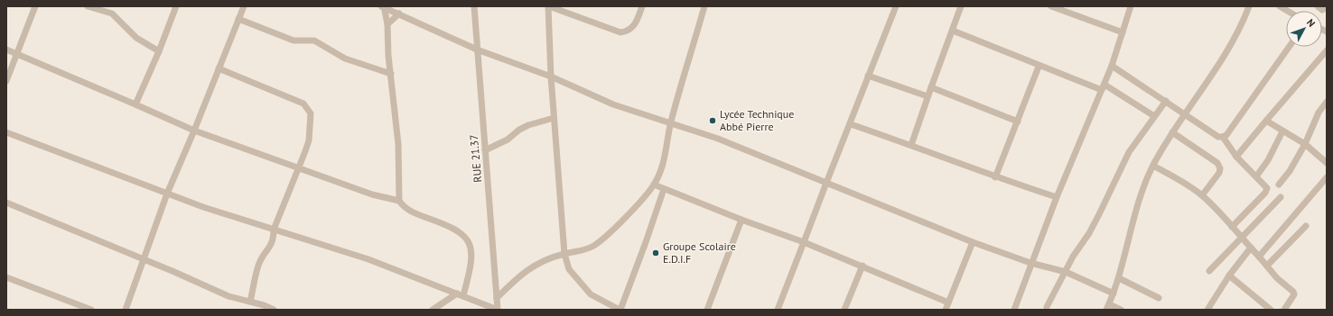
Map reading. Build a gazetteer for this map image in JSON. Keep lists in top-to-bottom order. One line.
{"streets":{"street":["RUE 21.37"]},"places":["Lycée Technique Abbé Pierre","Groupe Scolaire E.D.I.F"],"north":"top right"}
